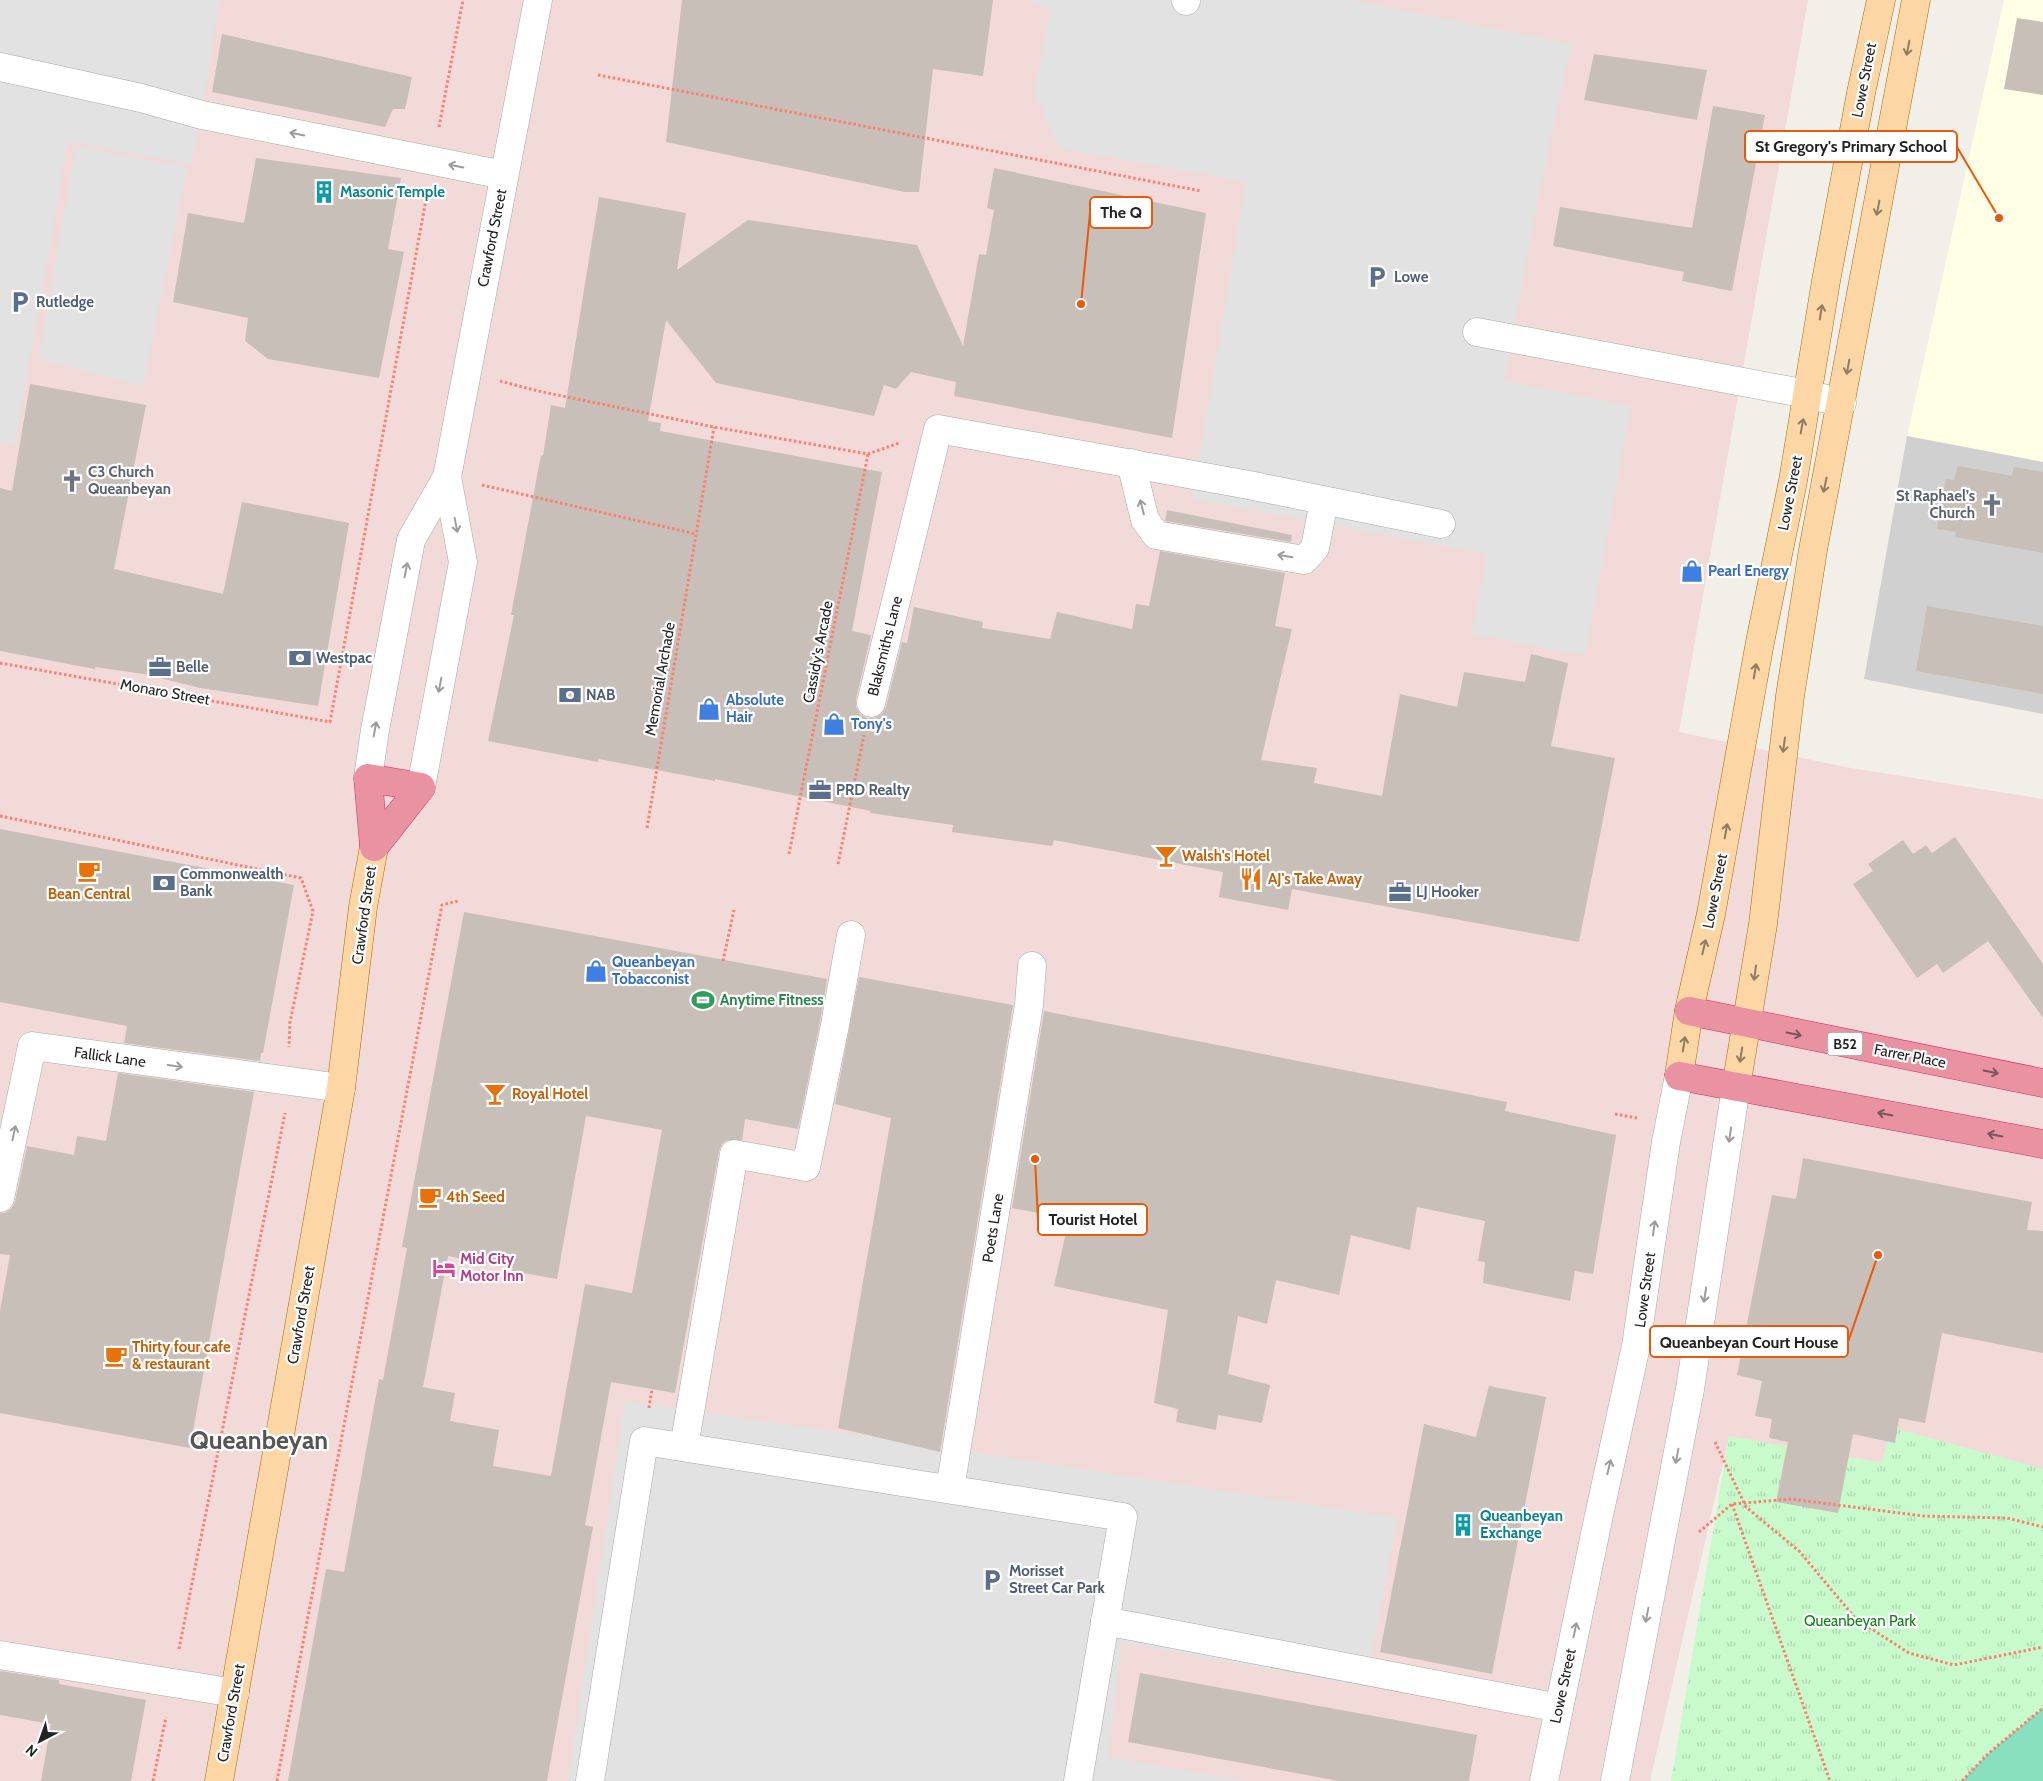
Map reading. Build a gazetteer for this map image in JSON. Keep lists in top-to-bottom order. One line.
{"streets":{"highway":["Crawford Street","B52","Farrer Place"],"main road":["Lowe Street"],"street":["Blaksmiths Lane","Fallick Lane","Poets Lane"],"path":["Cassidy's Arcade","Memorial Archade","Monaro Street"]},"crossings":[["Lowe Street","Farrer Place"],["Crawford Street","Fallick Lane"]],"districts":["Queanbeyan"],"parks":["Queanbeyan Park"],"places":{"building":["Masonic Temple","Queanbeyan Exchange"],"other":["St Gregory's Primary School","The Q","Tourist Hotel","Queanbeyan Court House"],"parking":["Lowe","Rutledge","Morisset Street Car Park"],"church":["C3 Church Queanbeyan","St Raphael’s Church"],"shop":["Pearl Energy","Absolute Hair","Tony's","Queanbeyan Tobacconist"],"bank":["Westpac","NAB","Commonwealth Bank"],"office":["Belle","PRD Realty","LJ Hooker"],"bar":["Walsh's Hotel","Royal Hotel"],"cafe":["Bean Central","4th Seed","Thirty four cafe & restaurant"],"restaurant":["AJ's Take Away"],"sports":["Anytime Fitness"],"hotel":["Mid City Motor Inn"]},"north":"bottom left"}
